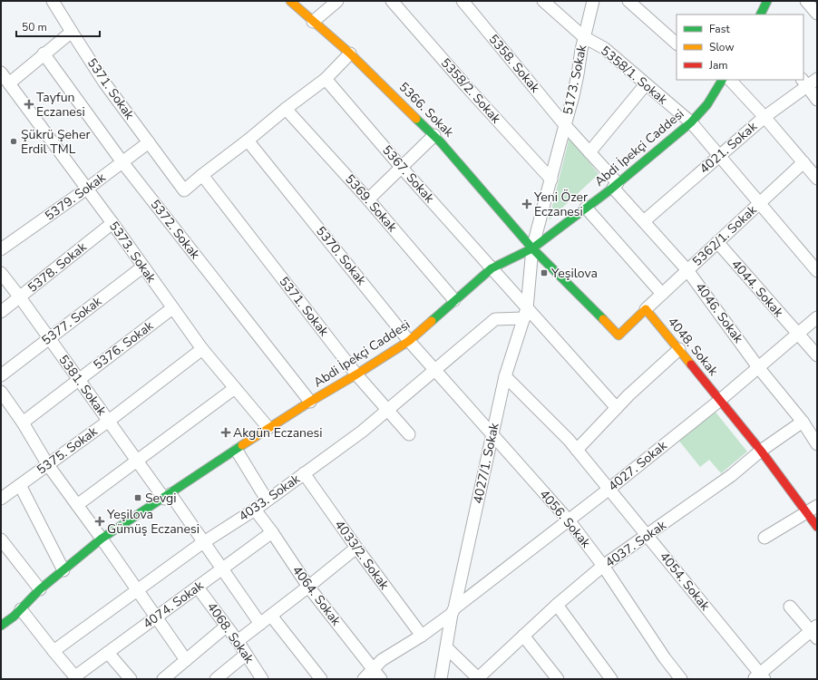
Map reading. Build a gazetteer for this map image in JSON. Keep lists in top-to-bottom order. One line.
{"streets":{"main road":["5366. Sokak","Abdi İpekçi Caddesi","4048. Sokak"],"street":["5358. Sokak","5358/1. Sokak","5173. Sokak","5371. Sokak","5358/2. Sokak","4021. Sokak","5367. Sokak","5379. Sokak","5369. Sokak","5372. Sokak","5362/1. Sokak","5373. Sokak","5370. Sokak","5378. Sokak","4044. Sokak","4046. Sokak","5377. Sokak","5376. Sokak","5381. Sokak","5375. Sokak","4027/1. Sokak","4027. Sokak","4033. Sokak","4056. Sokak","4037. Sokak","4033/2. Sokak","4054. Sokak","4064. Sokak","4074. Sokak","4068. Sokak"]},"crossings":[["5358. Sokak","5173. Sokak"],["5358. Sokak","4027/1. Sokak"],["5358/1. Sokak","5173. Sokak"],["5358/1. Sokak","Abdi İpekçi Caddesi"],["5358/1. Sokak","4021. Sokak"],["5358/1. Sokak","5362/1. Sokak"],["5173. Sokak","Abdi İpekçi Caddesi"],["5173. Sokak","4046. Sokak"],["5173. Sokak","4027/1. Sokak"],["5371. Sokak","5366. Sokak"],["5371. Sokak","Abdi İpekçi Caddesi"],["5371. Sokak","5367. Sokak"],["5371. Sokak","5379. Sokak"],["5371. Sokak","5369. Sokak"],["5371. Sokak","5370. Sokak"],["5371. Sokak","4033. Sokak"],["5358/2. Sokak","4027/1. Sokak"],["5366. Sokak","Abdi İpekçi Caddesi"],["5366. Sokak","4027/1. Sokak"],["Abdi İpekçi Caddesi","5367. Sokak"],["Abdi İpekçi Caddesi","5369. Sokak"],["Abdi İpekçi Caddesi","5372. Sokak"],["Abdi İpekçi Caddesi","5373. Sokak"],["Abdi İpekçi Caddesi","5370. Sokak"],["Abdi İpekçi Caddesi","4046. Sokak"],["Abdi İpekçi Caddesi","5381. Sokak"],["Abdi İpekçi Caddesi","4027/1. Sokak"],["4021. Sokak","4046. Sokak"],["5367. Sokak","4027/1. Sokak"],["5367. Sokak","4033. Sokak"],["5379. Sokak","5372. Sokak"],["5379. Sokak","5373. Sokak"],["5362/1. Sokak","4044. Sokak"],["5362/1. Sokak","4046. Sokak"],["5362/1. Sokak","4048. Sokak"],["5373. Sokak","5378. Sokak"],["5373. Sokak","5377. Sokak"],["5373. Sokak","5376. Sokak"],["5373. Sokak","5375. Sokak"],["5370. Sokak","4033. Sokak"],["5370. Sokak","4056. Sokak"],["5378. Sokak","5381. Sokak"],["4044. Sokak","4027. Sokak"],["4046. Sokak","4027. Sokak"],["4046. Sokak","4037. Sokak"],["5377. Sokak","5381. Sokak"],["5376. Sokak","5381. Sokak"],["4048. Sokak","4027. Sokak"],["4048. Sokak","4037. Sokak"],["5381. Sokak","5375. Sokak"],["5381. Sokak","4033. Sokak"],["5381. Sokak","4074. Sokak"],["4027/1. Sokak","4027. Sokak"],["4027/1. Sokak","4033. Sokak"],["4027/1. Sokak","4056. Sokak"],["4027/1. Sokak","4054. Sokak"],["4027. Sokak","4056. Sokak"],["4027. Sokak","4033/2. Sokak"],["4027. Sokak","4054. Sokak"],["4027. Sokak","4064. Sokak"],["4033. Sokak","4056. Sokak"],["4033. Sokak","4033/2. Sokak"],["4033. Sokak","4064. Sokak"],["4056. Sokak","4037. Sokak"],["4037. Sokak","4054. Sokak"],["4064. Sokak","4074. Sokak"],["4074. Sokak","4068. Sokak"]],"places":{"health":["Tayfun Eczanesi","Yeni Özer Eczanesi","Akgün Eczanesi","Yeşilova Gümüş Eczanesi"],"other":["Şükrü Şeher Erdil TML"],"transit":["Yeşilova","Sevgi"]},"legend":["Fast","Slow","Jam"],"scale_bar":"50 m"}
